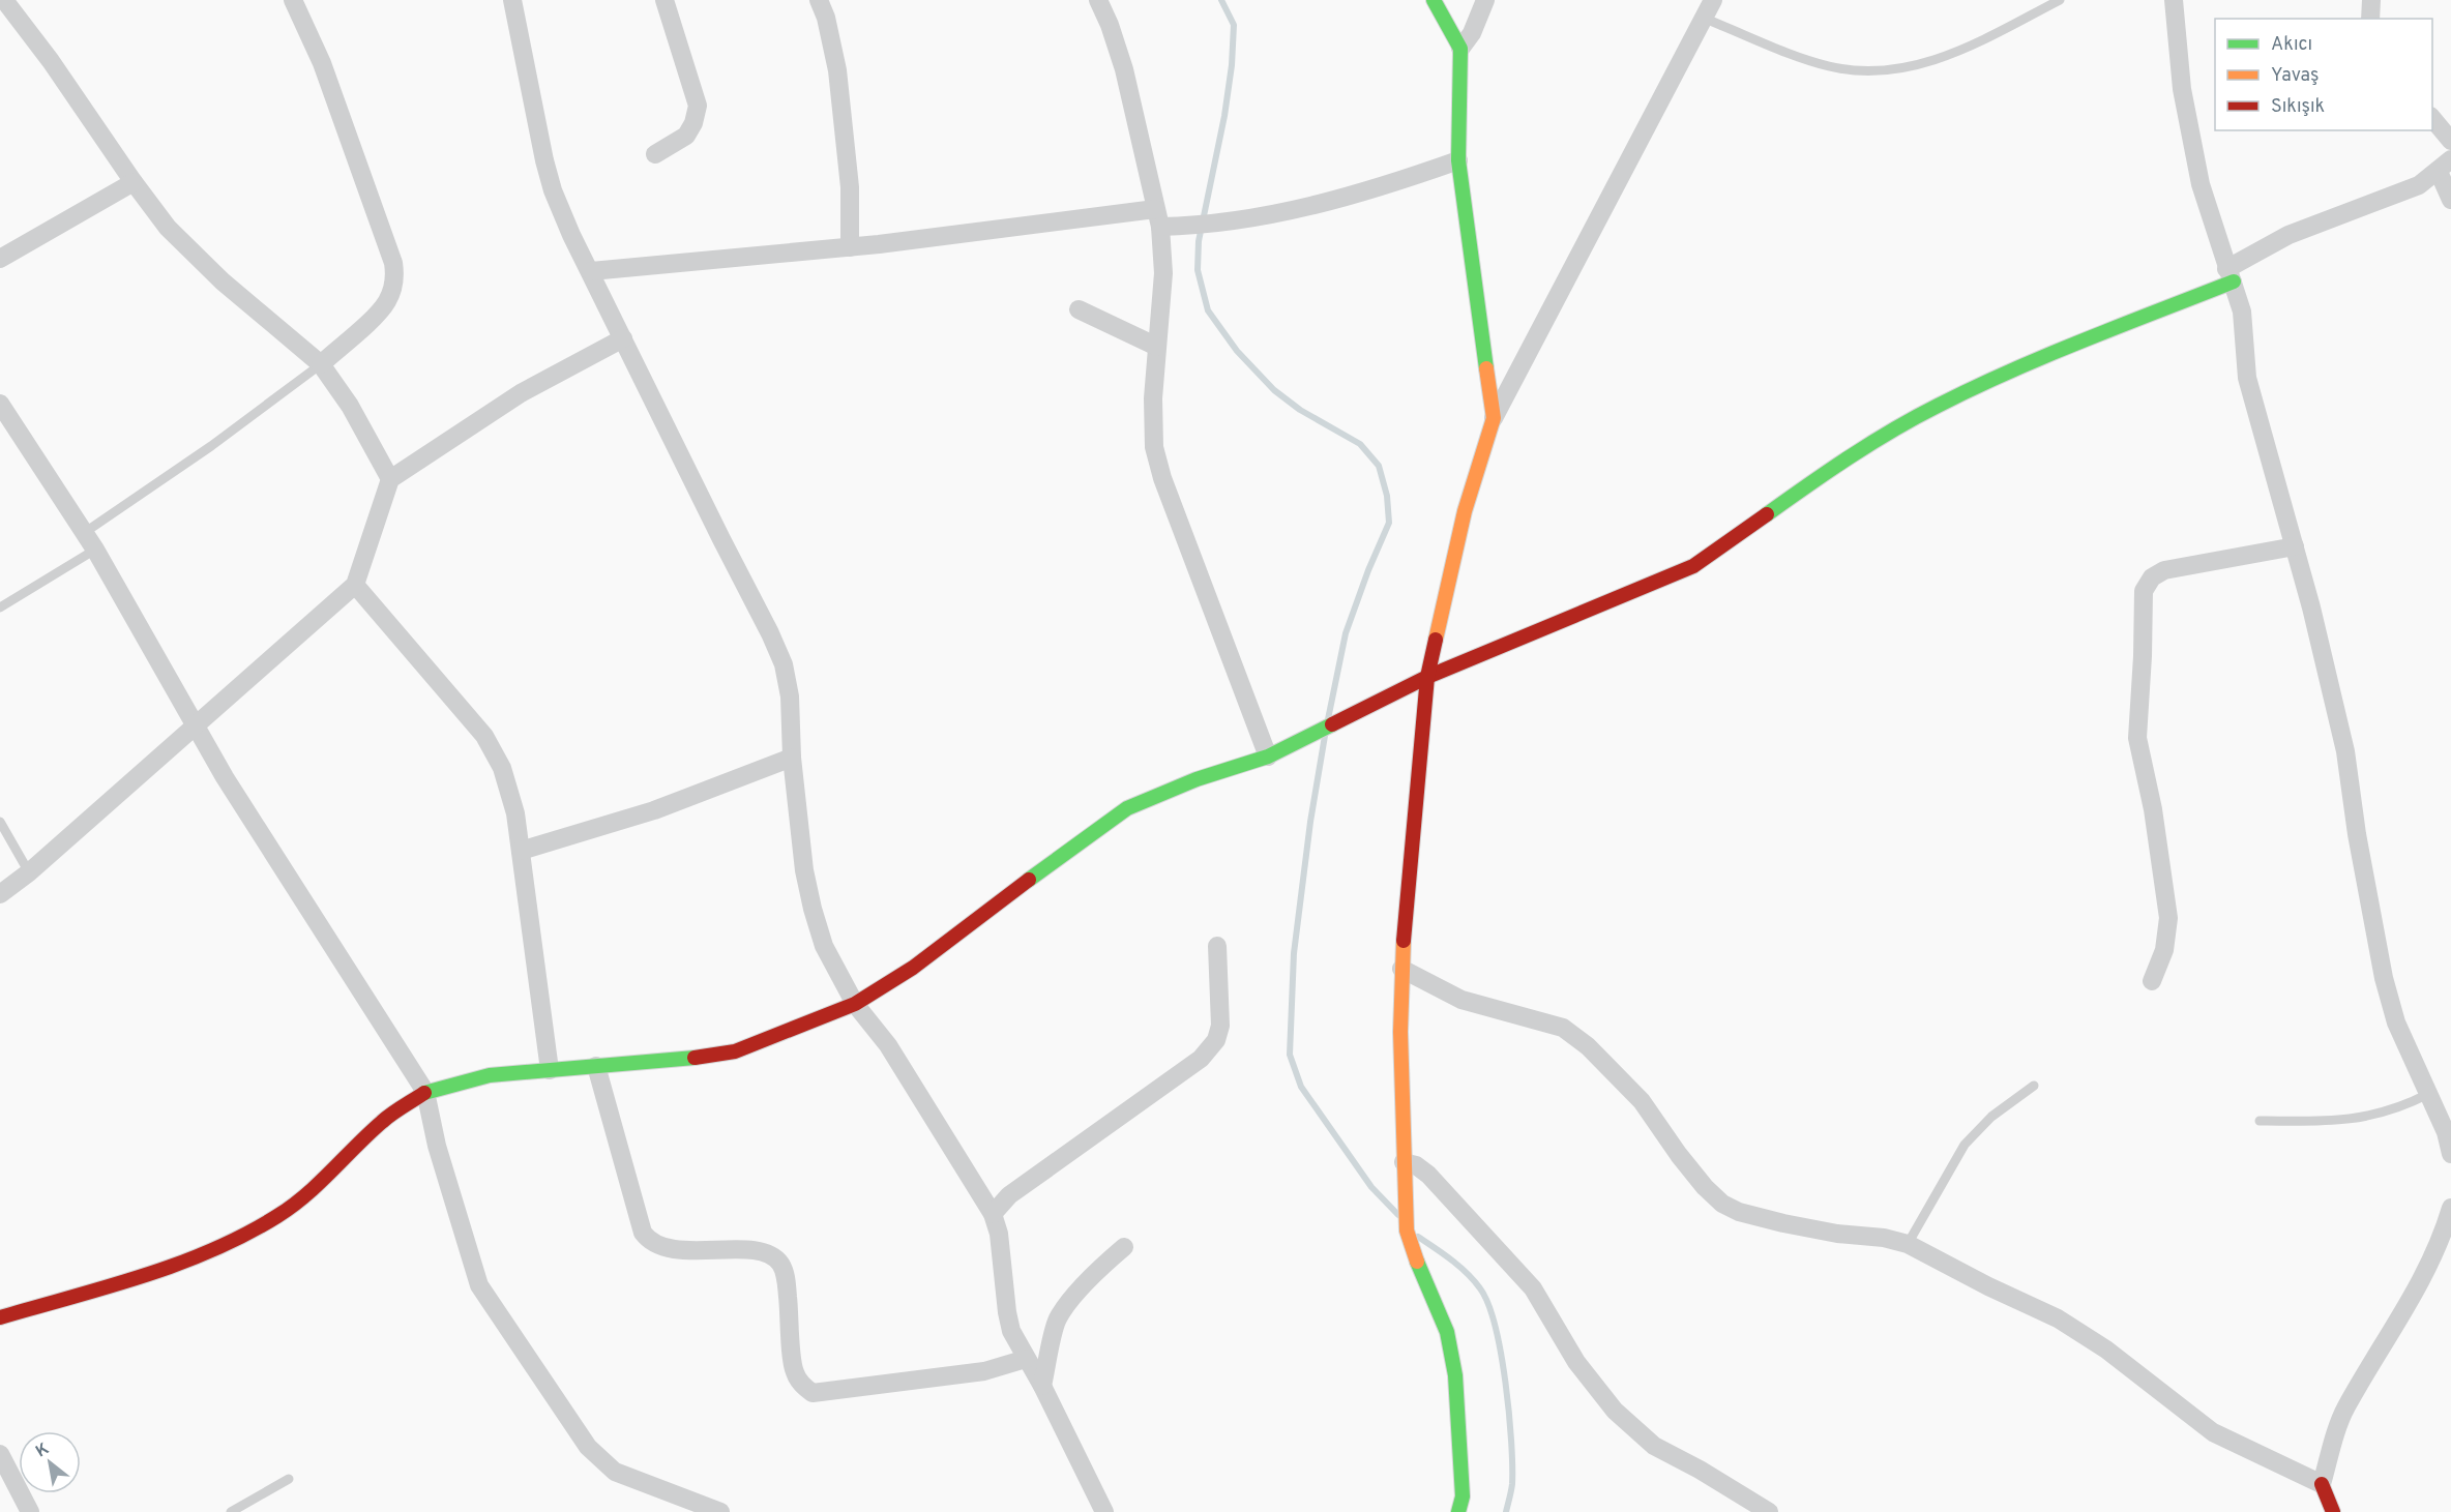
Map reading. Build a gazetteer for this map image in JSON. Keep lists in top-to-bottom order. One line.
{"legend":["Akıcı","Yavaş","Sıkışık"],"north":"top left"}
